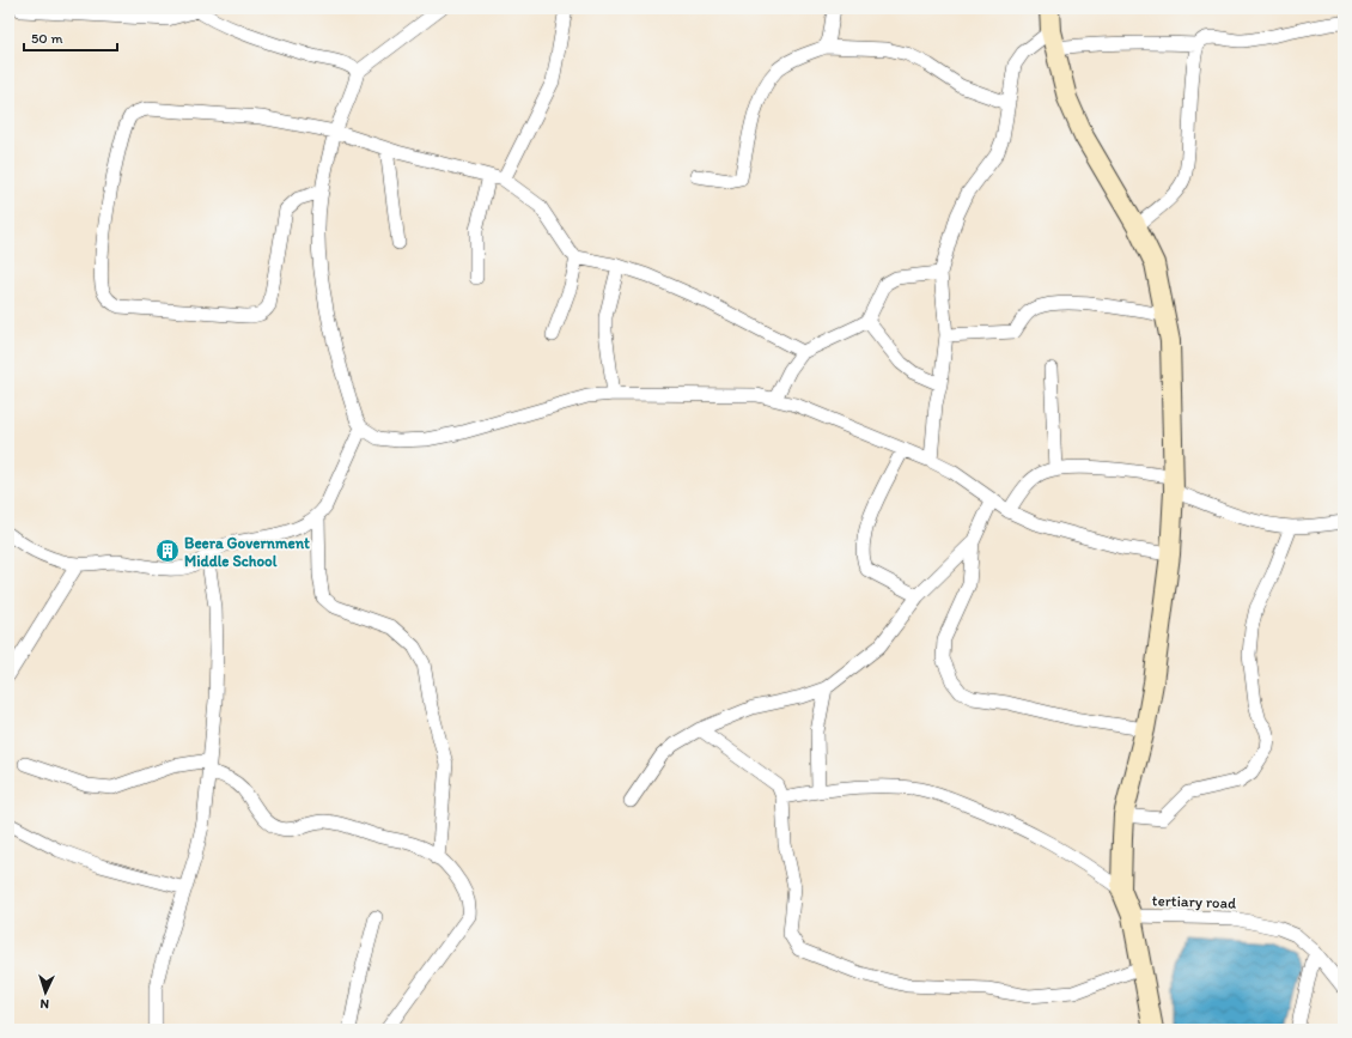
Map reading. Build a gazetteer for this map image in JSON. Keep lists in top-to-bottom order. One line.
{"streets":{"street":["tertiary road"]},"places":{"building":["Beera Government Middle School"]},"scale_bar":"50 m","north":"bottom"}
